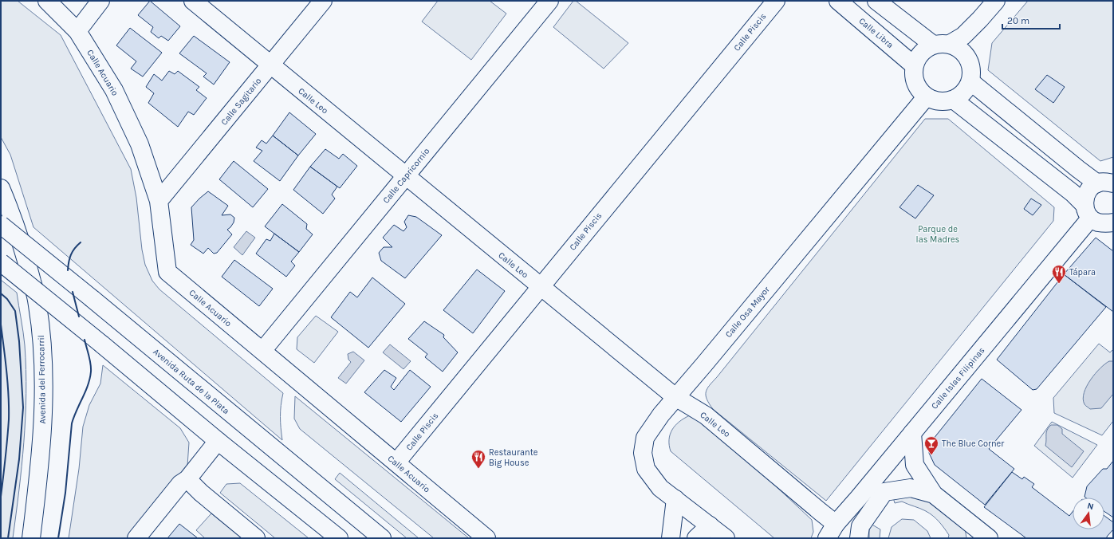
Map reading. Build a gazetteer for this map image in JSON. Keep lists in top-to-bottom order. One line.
{"streets":{"main road":["Calle Piscis","Calle Libra","Calle Acuario","Calle Leo","Calle Sagitario","Calle Capricornio","Calle Osa Mayor","Calle Islas Filipinas","Avenida del Ferrocarril","Avenida Ruta de la Plata"]},"crossings":[["Calle Piscis","Calle Acuario"],["Calle Piscis","Calle Leo"],["Calle Libra","Calle Osa Mayor"],["Calle Acuario","Calle Sagitario"],["Calle Acuario","Calle Capricornio"],["Calle Leo","Calle Sagitario"],["Calle Leo","Calle Capricornio"],["Calle Leo","Calle Osa Mayor"],["Calle Leo","Calle Islas Filipinas"]],"parks":["Parque de las Madres"],"places":{"restaurant":["Tápara","Restaurante Big House"],"bar":["The Blue Corner"]},"scale_bar":"20 m","north":"top"}
